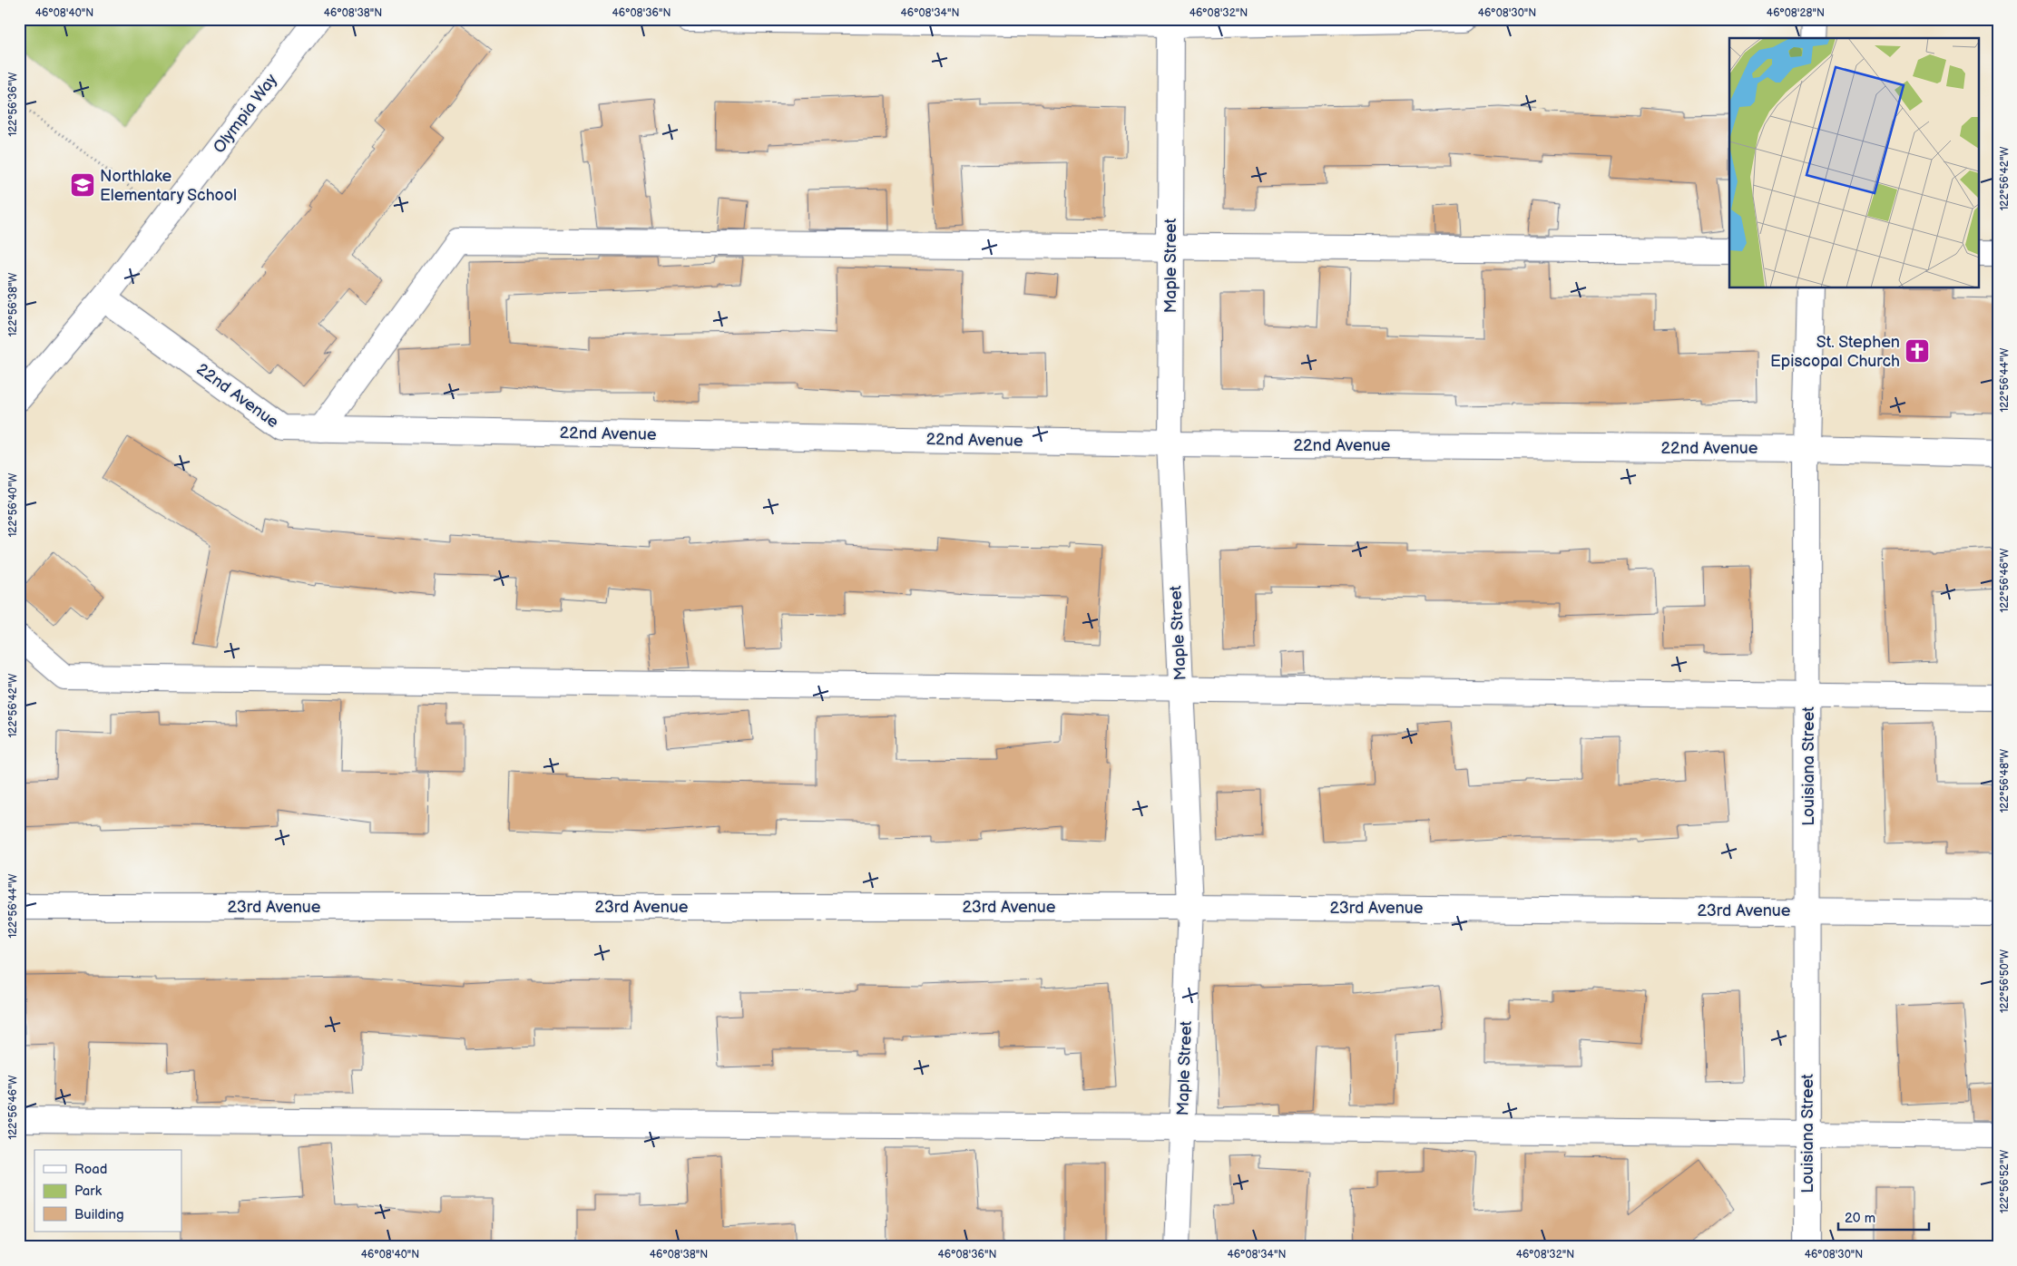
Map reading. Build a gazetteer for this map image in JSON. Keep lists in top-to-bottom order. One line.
{"streets":{"street":["Olympia Way","Maple Street","22nd Avenue","Louisiana Street","23rd Avenue"]},"crossings":[["Olympia Way","22nd Avenue"],["Maple Street","22nd Avenue"],["Maple Street","23rd Avenue"],["22nd Avenue","Louisiana Street"],["Louisiana Street","23rd Avenue"]],"places":{"school or university":["Northlake Elementary School"],"church":["St. Stephen Episcopal Church"]},"legend":["Road","Park","Building"],"scale_bar":"20 m","coordinates":["46°08'40\"N","46°08'38\"N","46°08'36\"N","46°08'34\"N","46°08'32\"N","46°08'30\"N","46°08'28\"N","122°56'36\"W","122°56'42\"W","122°56'38\"W","122°56'44\"W","122°56'40\"W","122°56'46\"W","122°56'48\"W","122°56'50\"W","122°56'52\"W"]}
